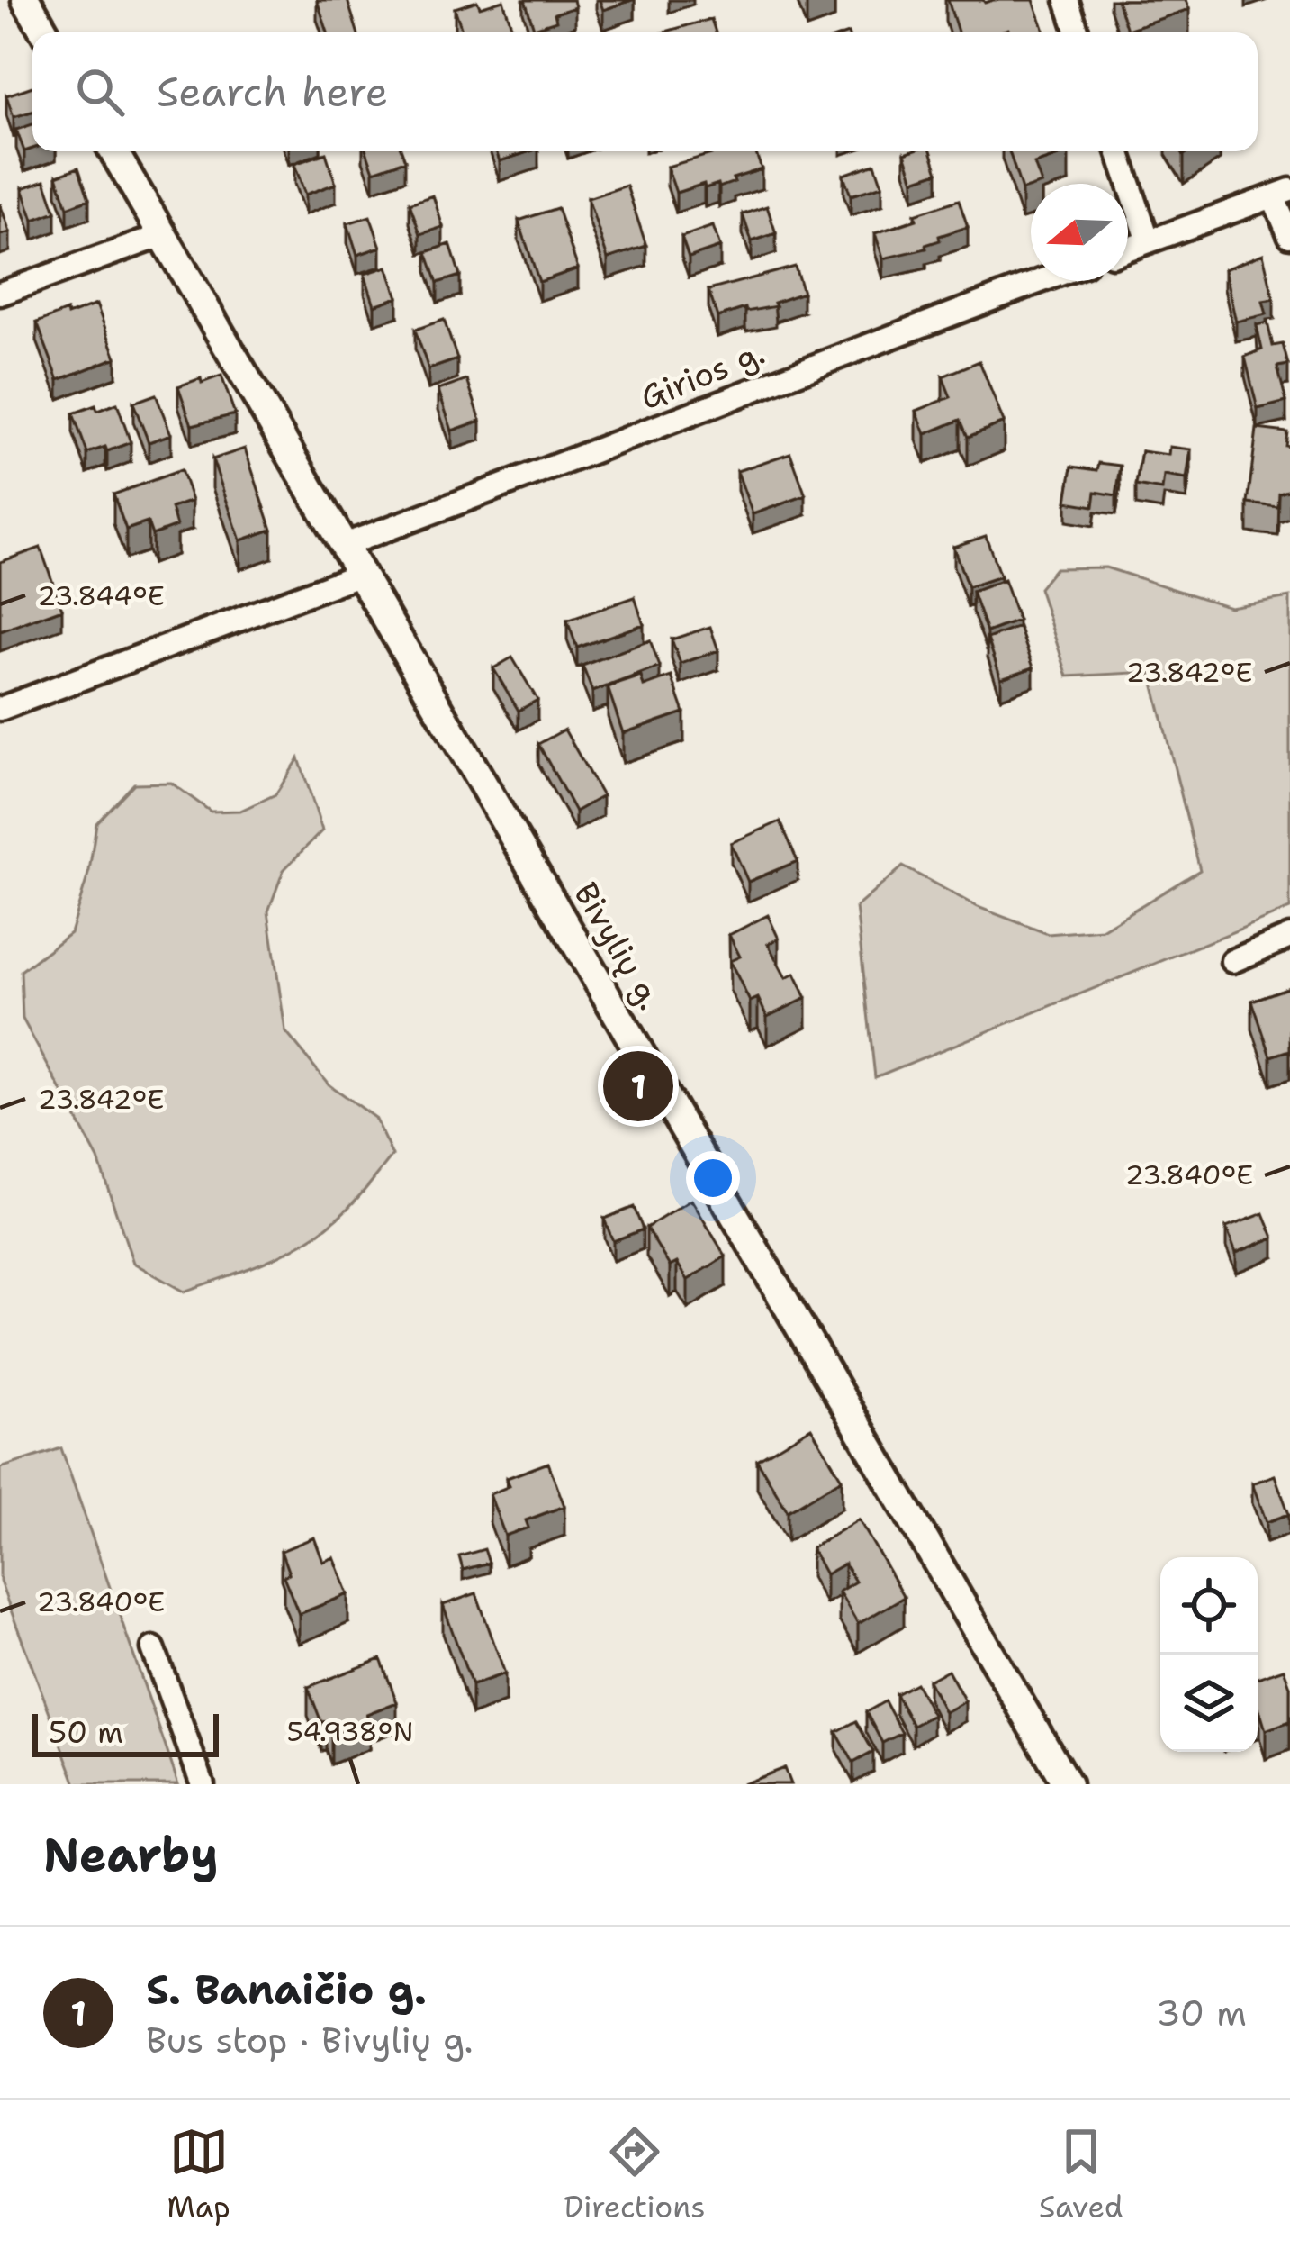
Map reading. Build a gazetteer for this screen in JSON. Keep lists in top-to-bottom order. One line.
{"streets":{"street":["Girios g.","Bivylių g."]},"crossings":[["Girios g.","Bivylių g."]],"scale_bar":"50 m","north":"left","page":{"search":"Search here","pins":"1","scale":"50 m","heading":"Nearby","list":[{"mark":"1","name":"S. Banaičio g.","note":"Bus stop · Bivylių g.","value":"30 m"}],"nav":["Map","Directions","Saved"]},"coordinates":["23.844°E","23.842°E","23.840°E","54.938°N"]}
